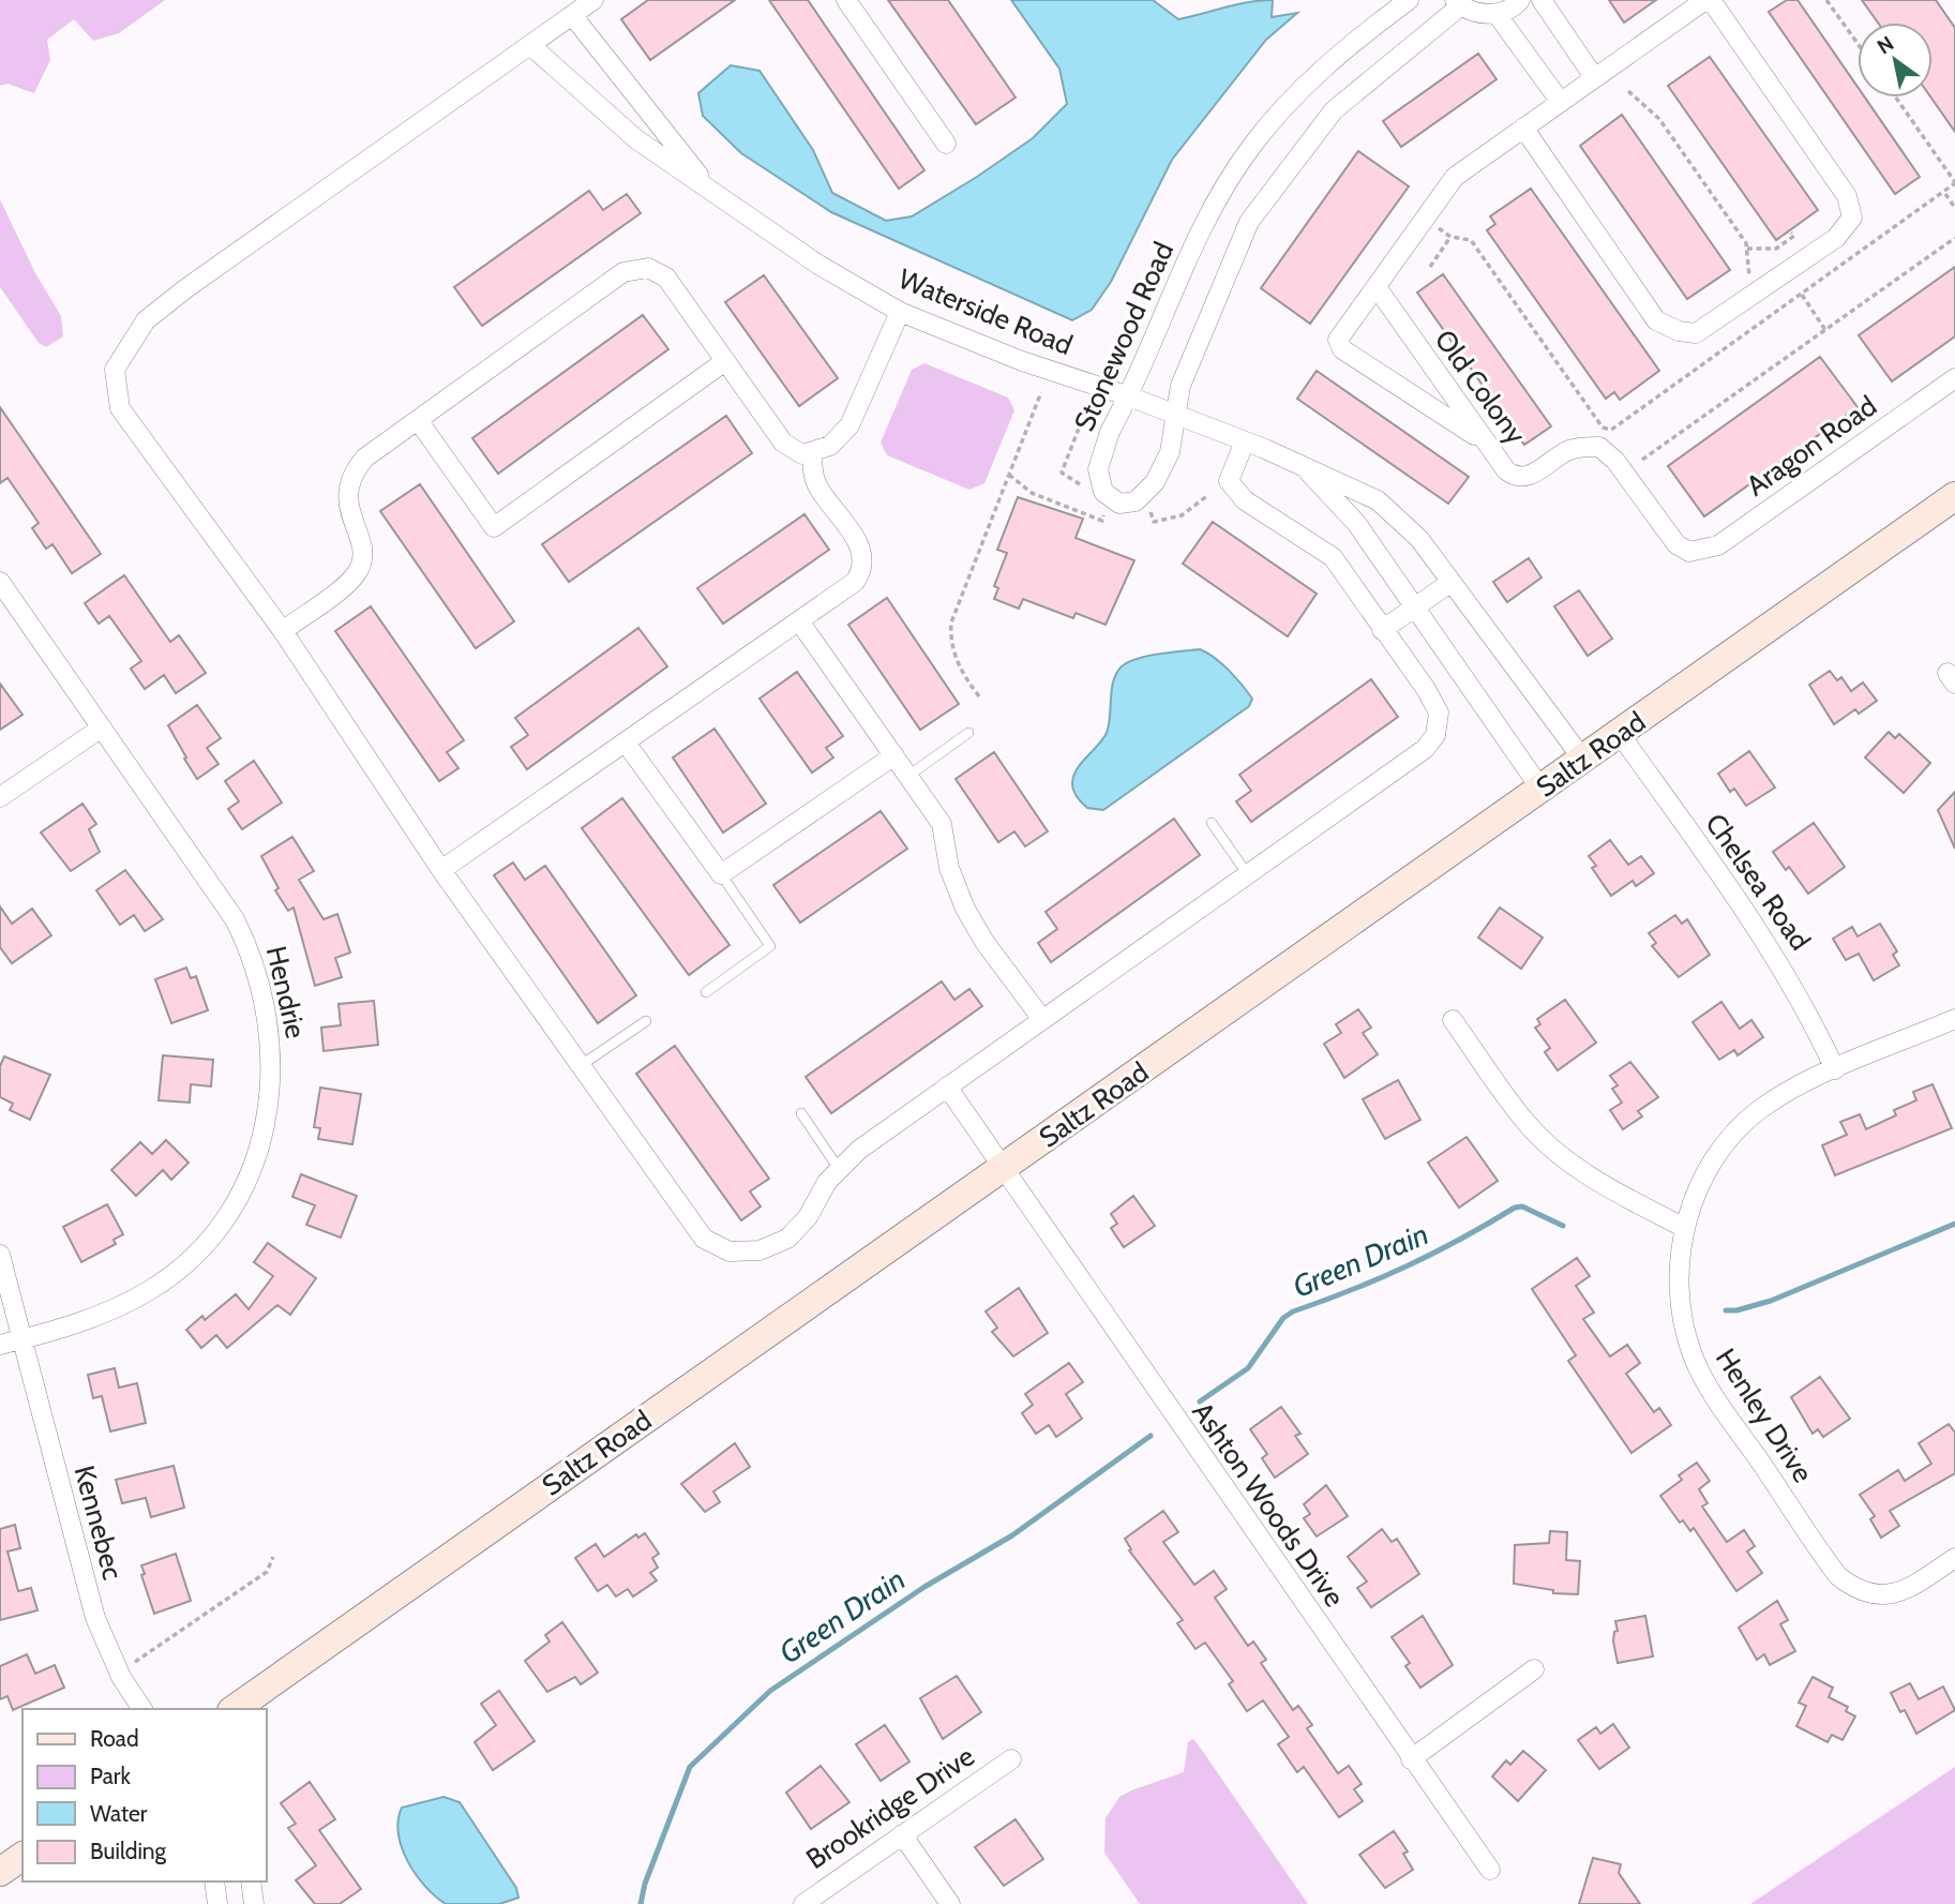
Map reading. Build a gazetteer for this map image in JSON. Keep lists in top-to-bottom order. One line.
{"streets":{"street":["Waterside Road","Stonewood Road","Old Colony","Aragon Road","Saltz Road","Chelsea Road","Hendrie","Henley Drive","Ashton Woods Drive","Kennebec","Brookridge Drive"]},"crossings":[["Waterside Road","Stonewood Road"],["Waterside Road","Saltz Road"],["Old Colony","Aragon Road"],["Saltz Road","Chelsea Road"],["Saltz Road","Ashton Woods Drive"],["Chelsea Road","Henley Drive"],["Hendrie","Kennebec"]],"water":["Green Drain"],"legend":["Road","Park","Water","Building"],"north":"top left"}
